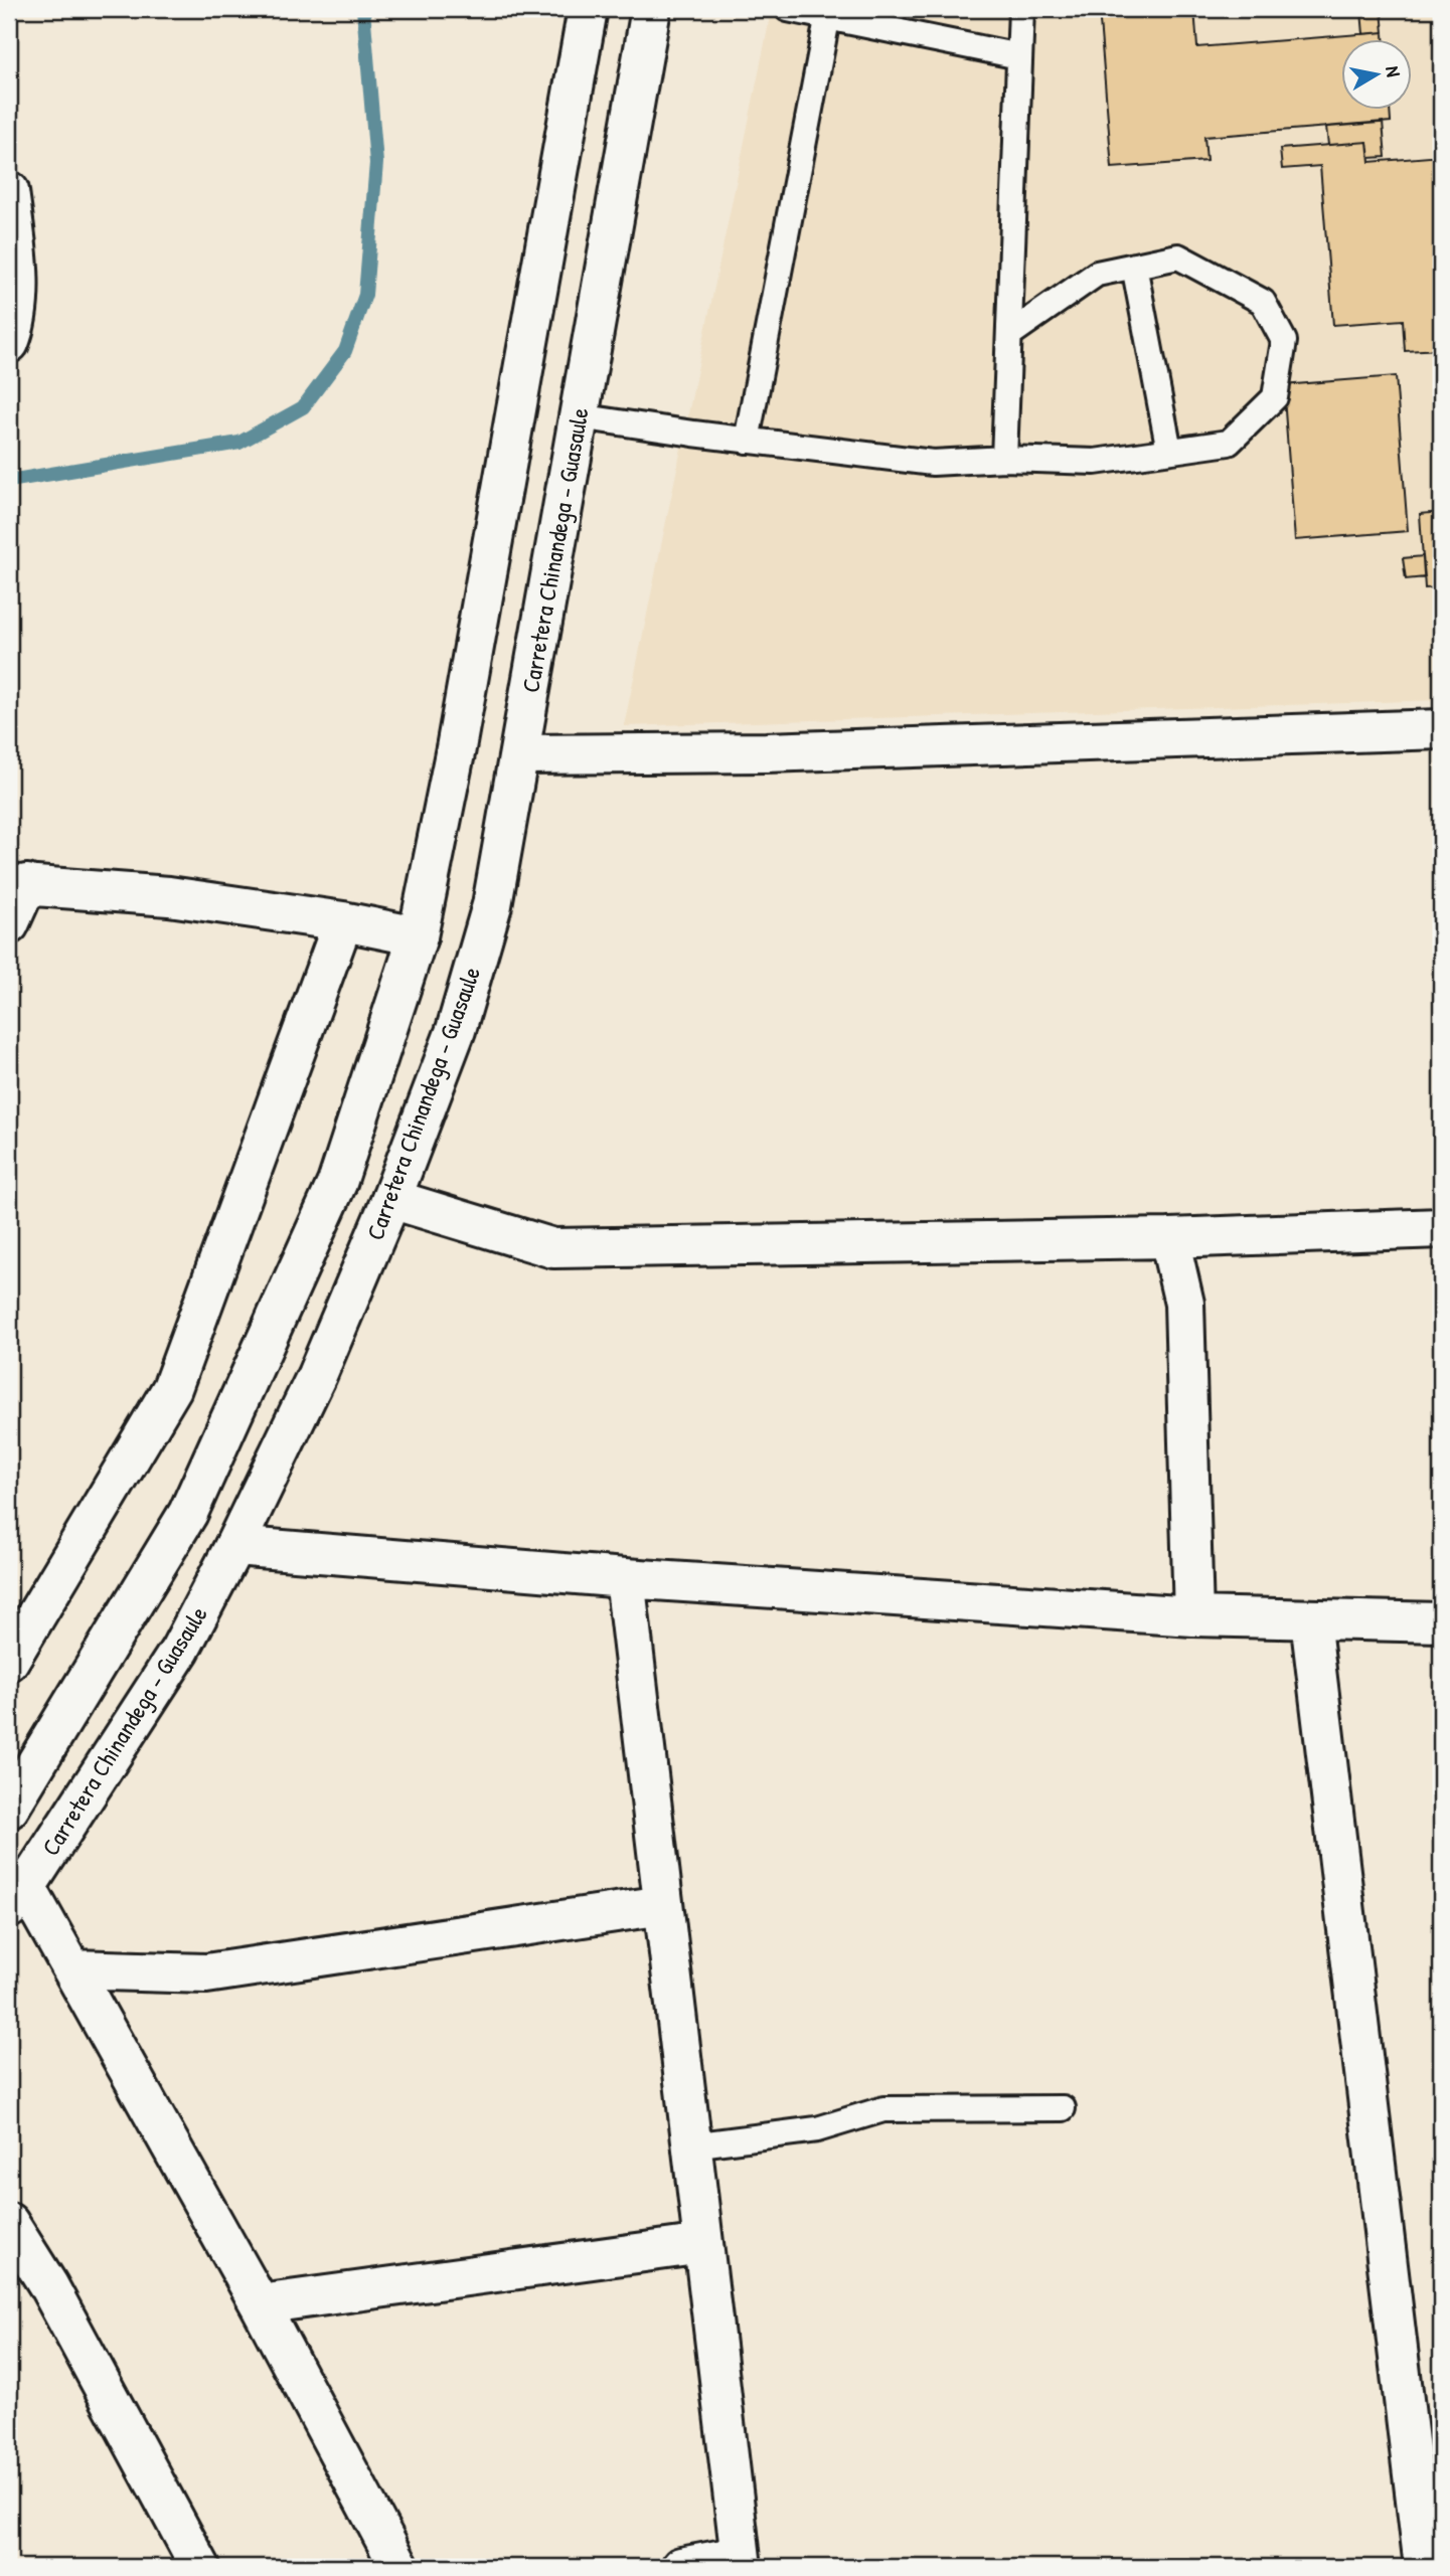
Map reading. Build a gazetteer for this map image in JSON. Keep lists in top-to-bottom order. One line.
{"streets":{"main road":["Carretera Chinandega - Guasaule"]},"north":"right"}
